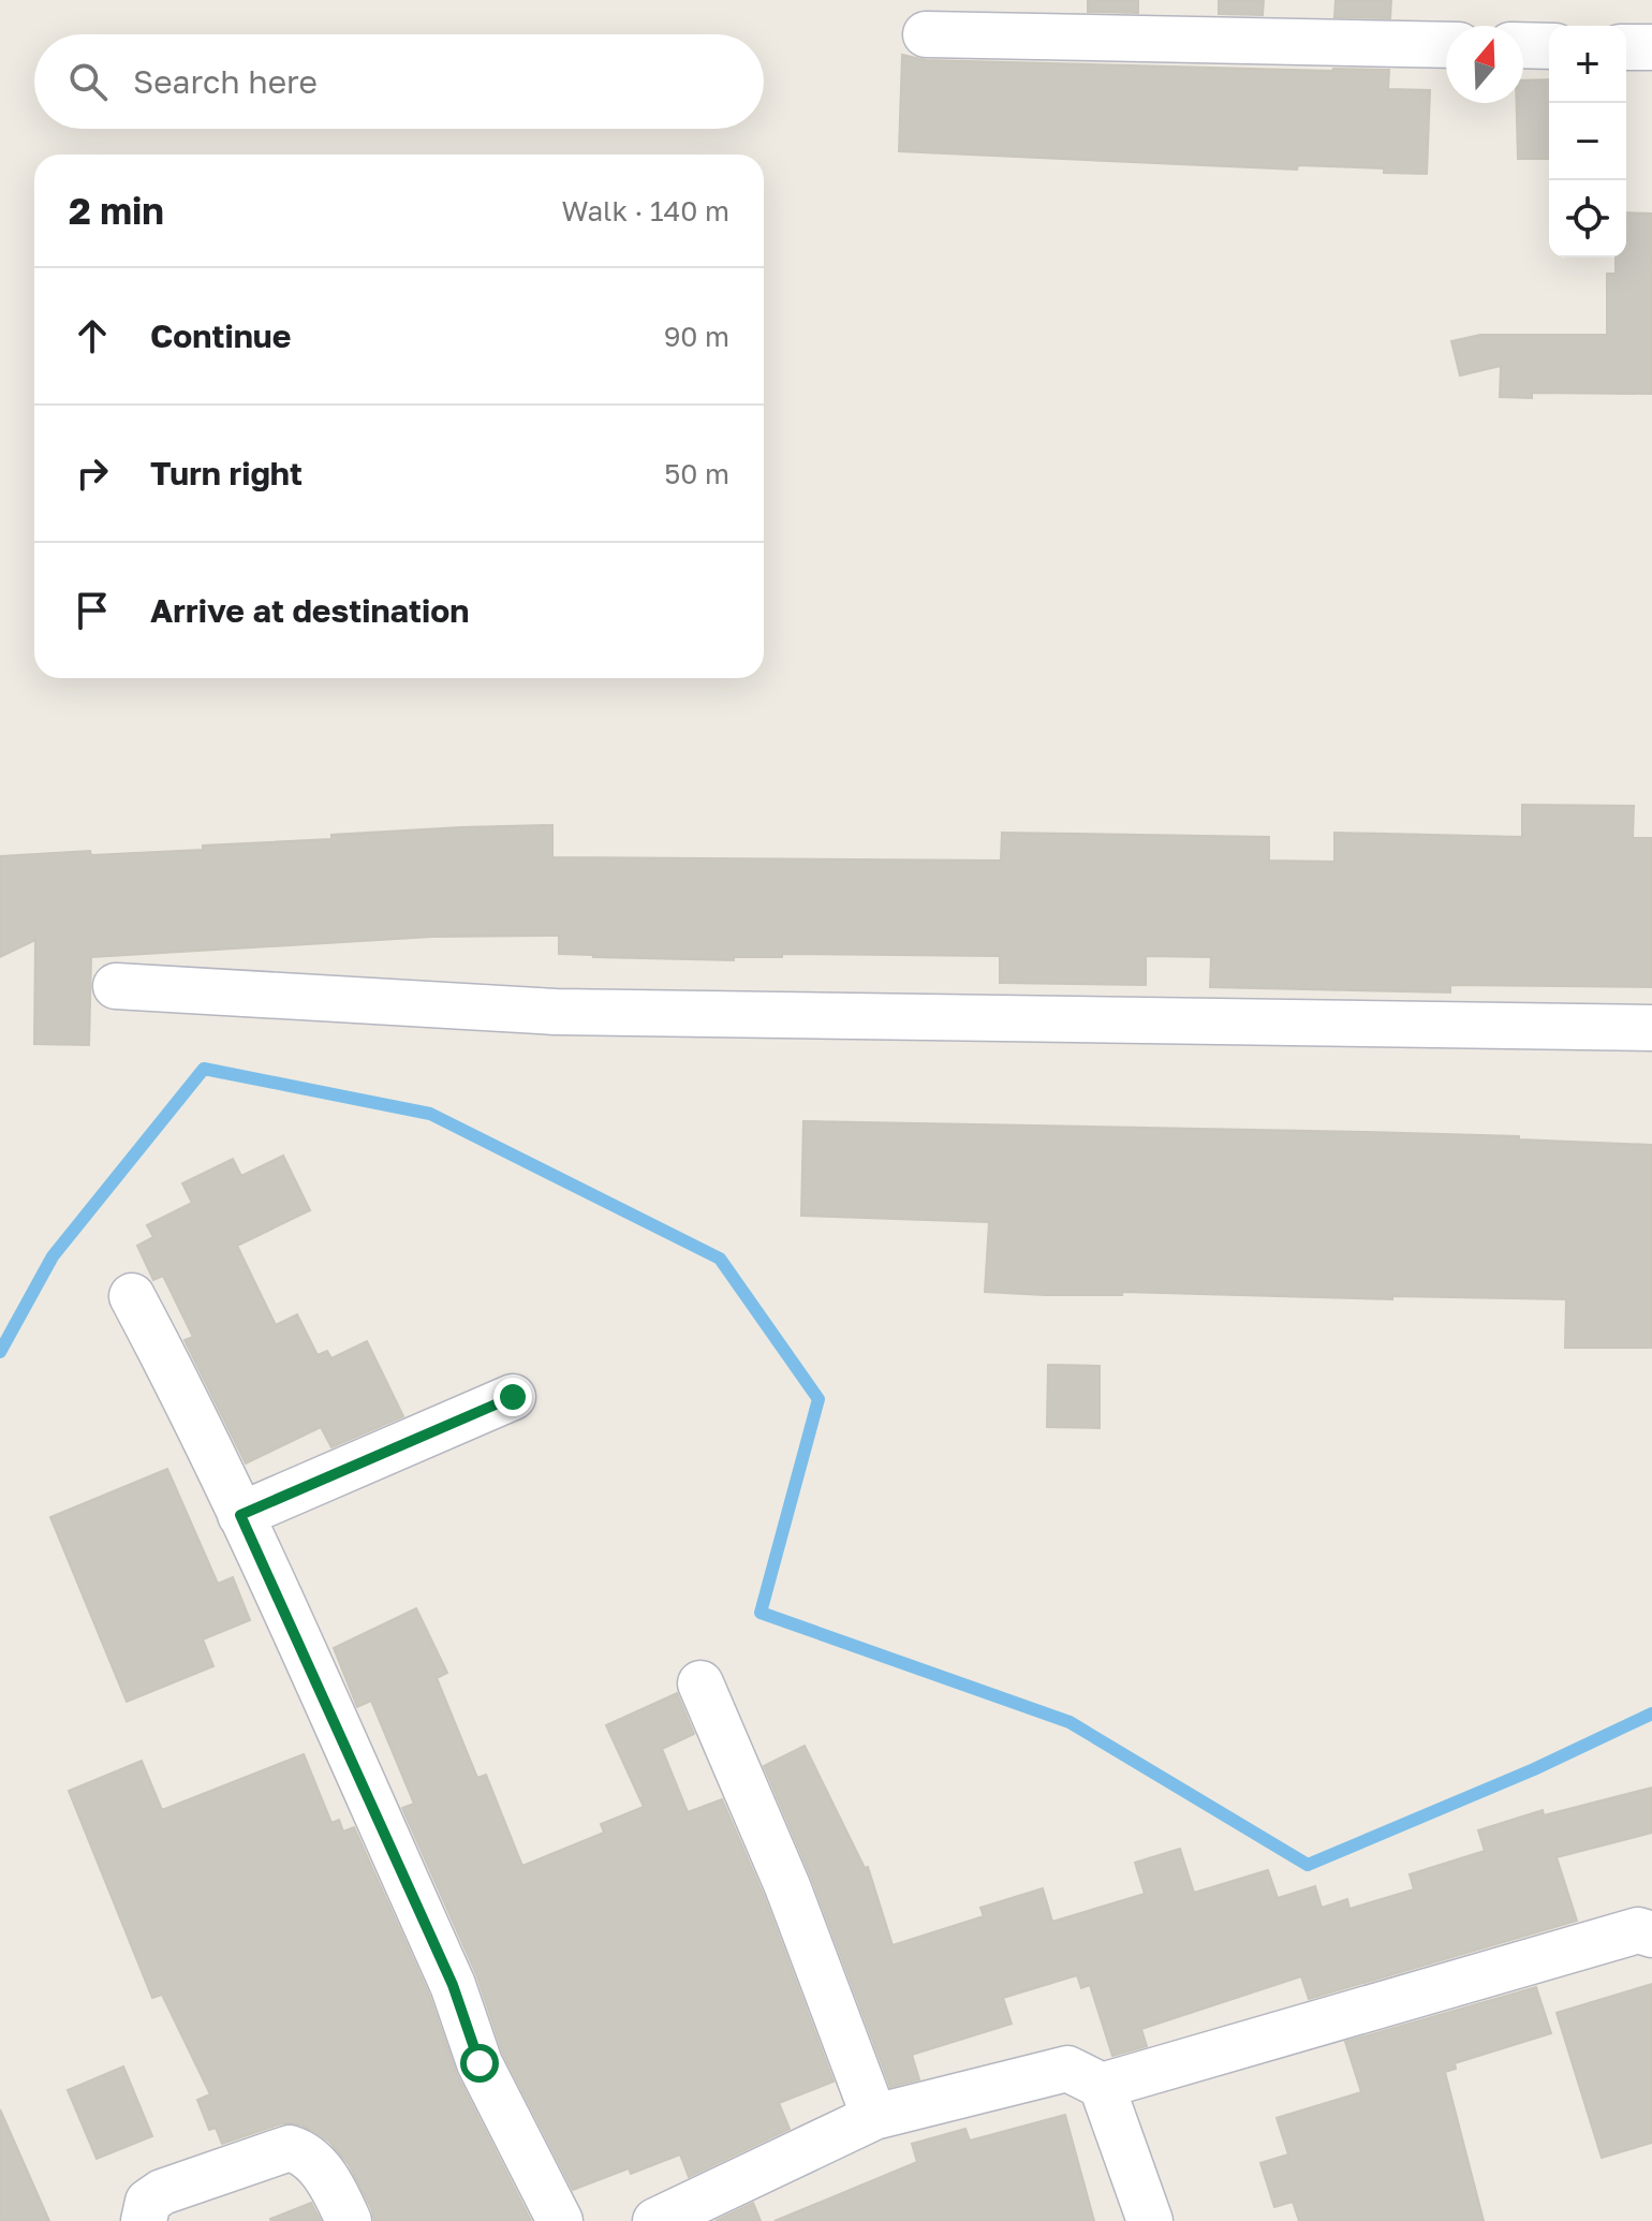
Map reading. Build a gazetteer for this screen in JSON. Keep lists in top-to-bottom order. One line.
{"north":"top","page":{"map_buttons":["+","−"],"search":"Search here","heading":["2 min","Walk · 140 m"],"list":[["Continue","90 m"],["Turn right","50 m"],"Arrive at destination"]}}
